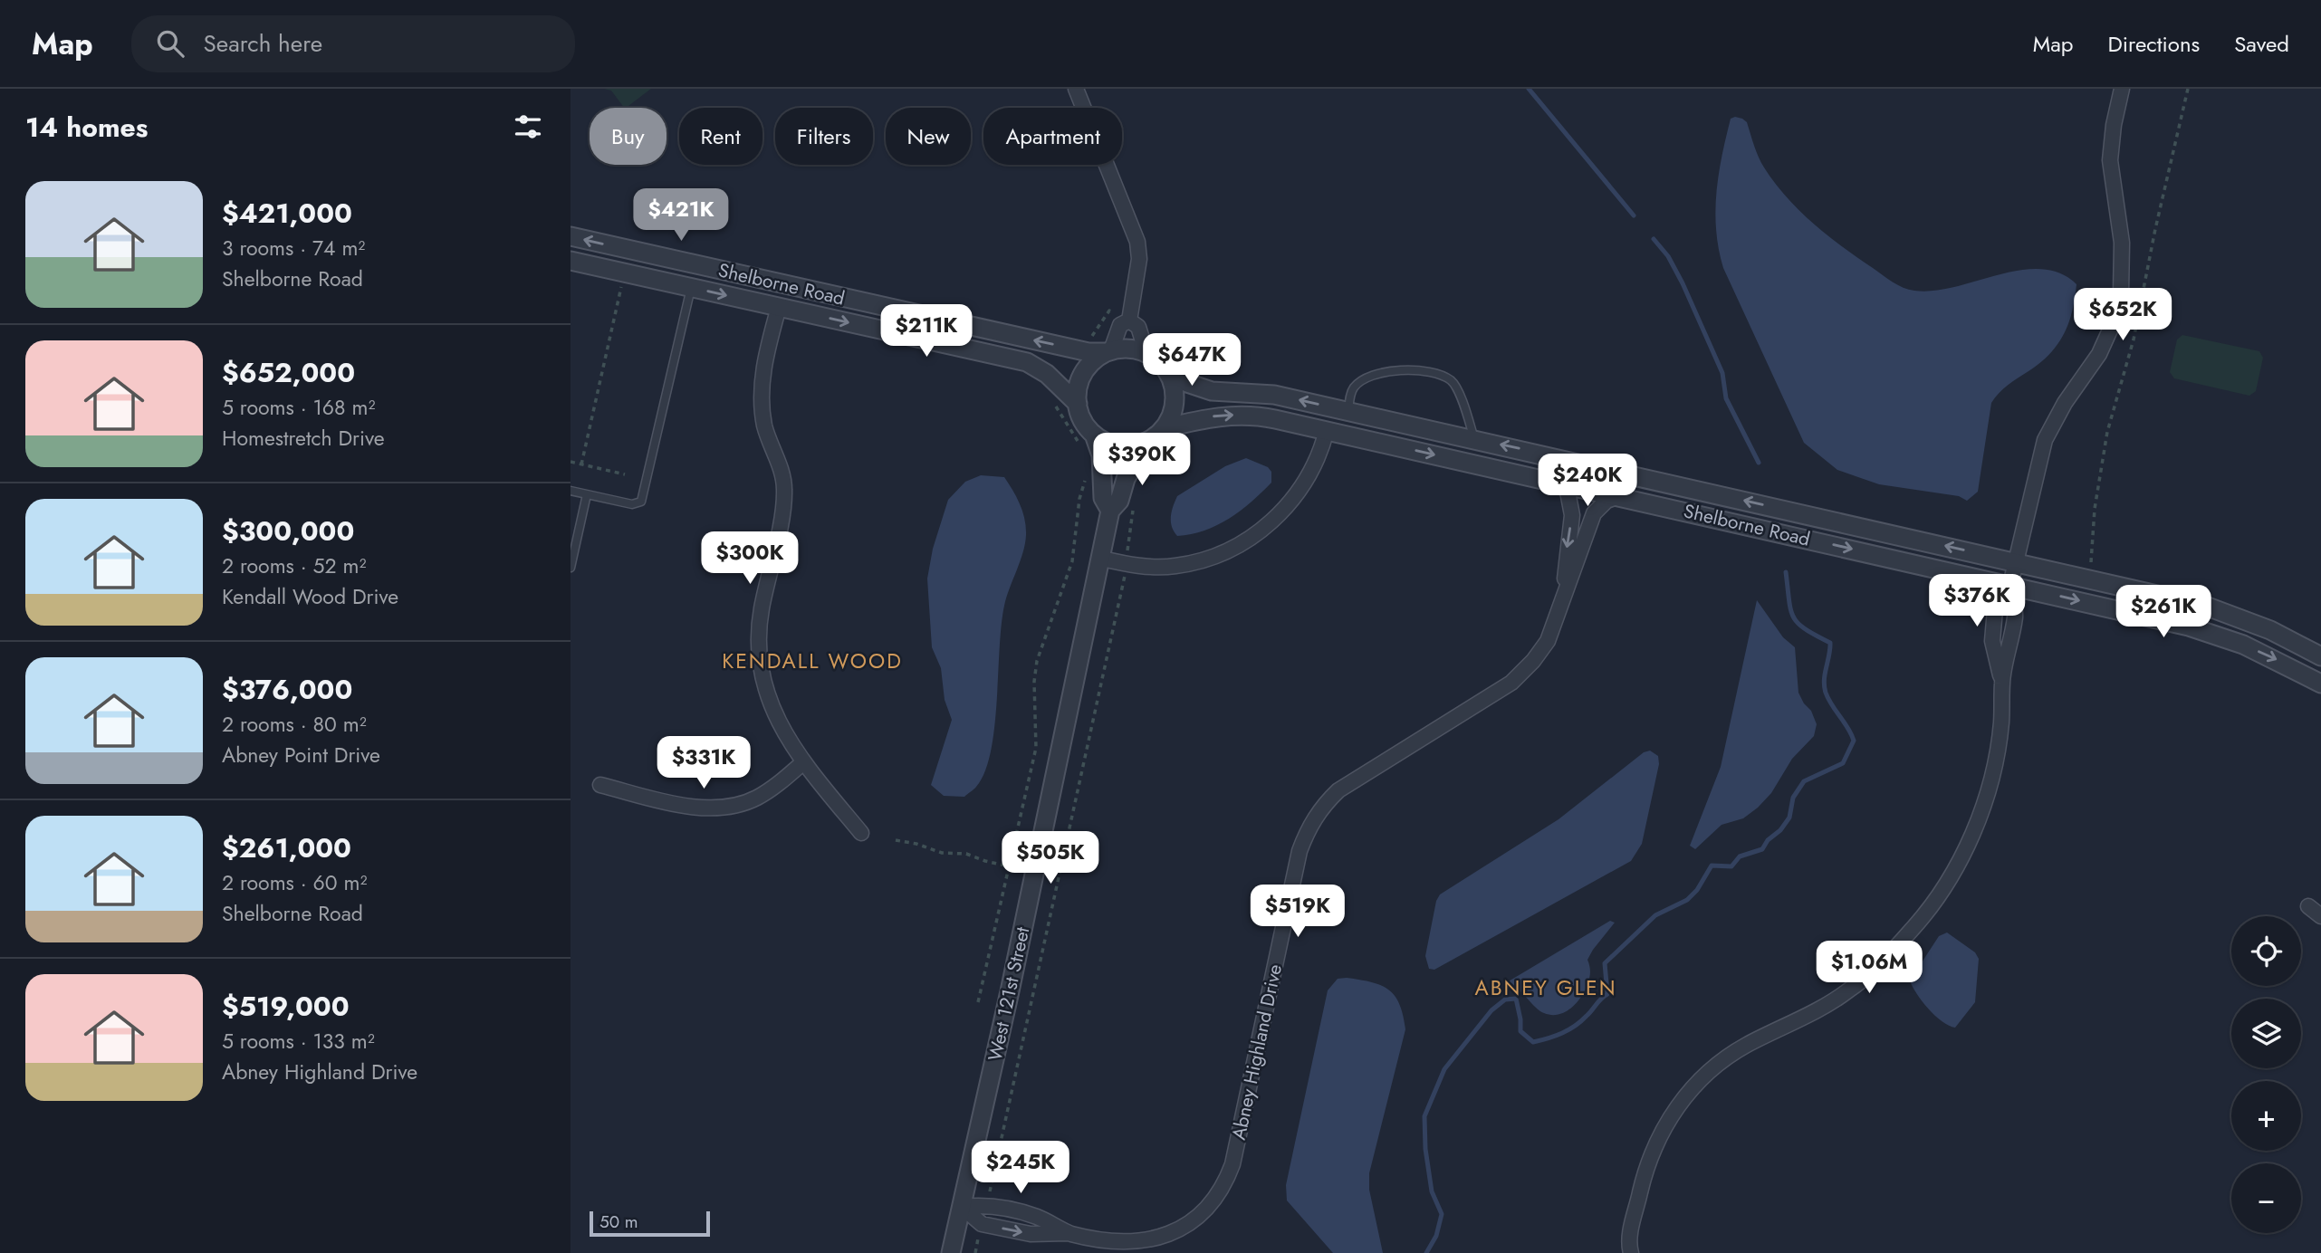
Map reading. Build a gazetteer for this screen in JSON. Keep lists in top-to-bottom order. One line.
{"streets":{"street":["Shelborne Road","West 121st Street","Abney Highland Drive"]},"crossings":[["Shelborne Road","West 121st Street"],["Shelborne Road","Abney Highland Drive"],["West 121st Street","Abney Highland Drive"]],"districts":["KENDALL WOOD","ABNEY GLEN"],"scale_bar":"50 m","page":{"header":"Map","search":"Search here","nav":["Map","Directions","Saved"],"heading":"14 homes","chip":["Buy","Rent","Filters","New","Apartment"],"list":[{"name":"$421,000","note":"3 rooms · 74 m² · Shelborne Road"},{"name":"$652,000","note":"5 rooms · 168 m² · Homestretch Drive"},{"name":"$300,000","note":"2 rooms · 52 m² · Kendall Wood Drive"},{"name":"$376,000","note":"2 rooms · 80 m² · Abney Point Drive"},{"name":"$261,000","note":"2 rooms · 60 m² · Shelborne Road"},{"name":"$519,000","note":"5 rooms · 133 m² · Abney Highland Drive"}],"price":["$421K","$652K","$211K","$647K","$390K","$240K","$300K","$376K","$261K","$331K","$505K","$519K","$1.06M","$245K"],"map_buttons":["+","−"],"scale":"50 m"}}
